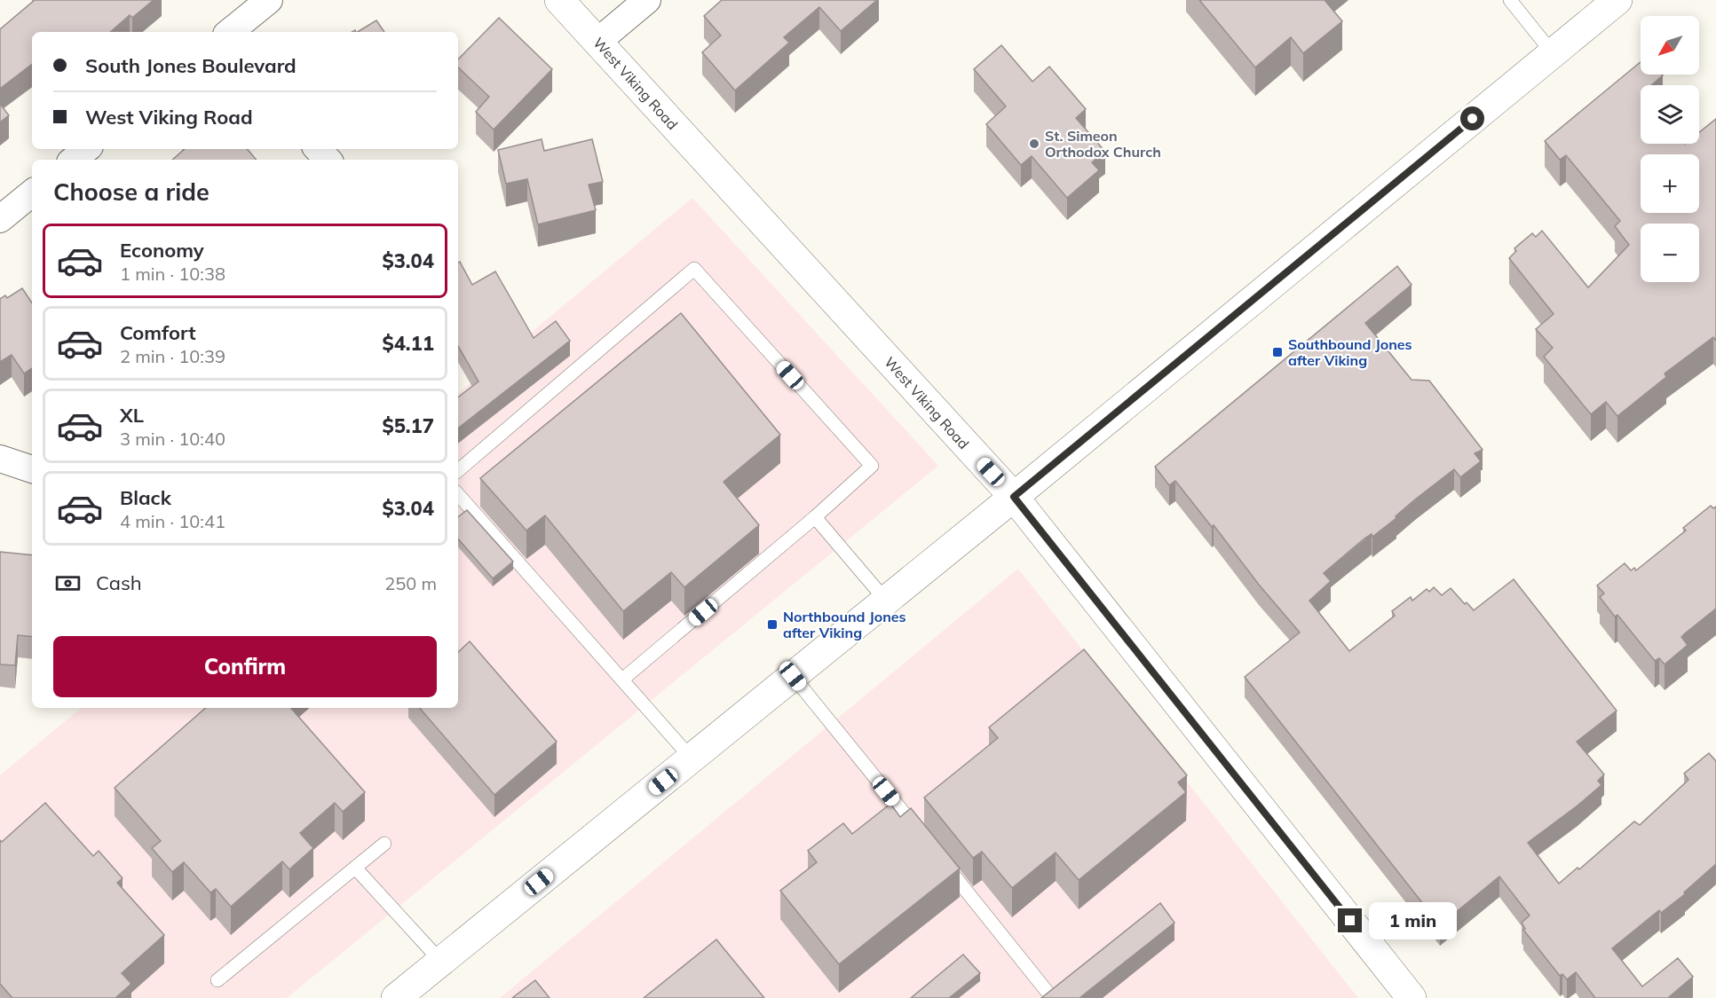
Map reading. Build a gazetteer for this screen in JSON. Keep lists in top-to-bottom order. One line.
{"streets":{"main road":["West Viking Road"]},"places":{"other":["St. Simeon Orthodox Church"],"transit":["Southbound Jones after Viking","Northbound Jones after Viking"]},"north":"bottom left","page":{"map_buttons":["+","−"],"banner":["South Jones Boulevard","West Viking Road"],"heading":"Choose a ride","list":[{"name":"Economy","note":"1 min · 10:38","value":"$3.04"},{"name":"Comfort","note":"2 min · 10:39","value":"$4.11"},{"name":"XL","note":"3 min · 10:40","value":"$5.17"},{"name":"Black","note":"4 min · 10:41","value":"$3.04"}],"pay":["Cash","250 m"],"buttons":"Confirm","bubble":"1 min"}}
